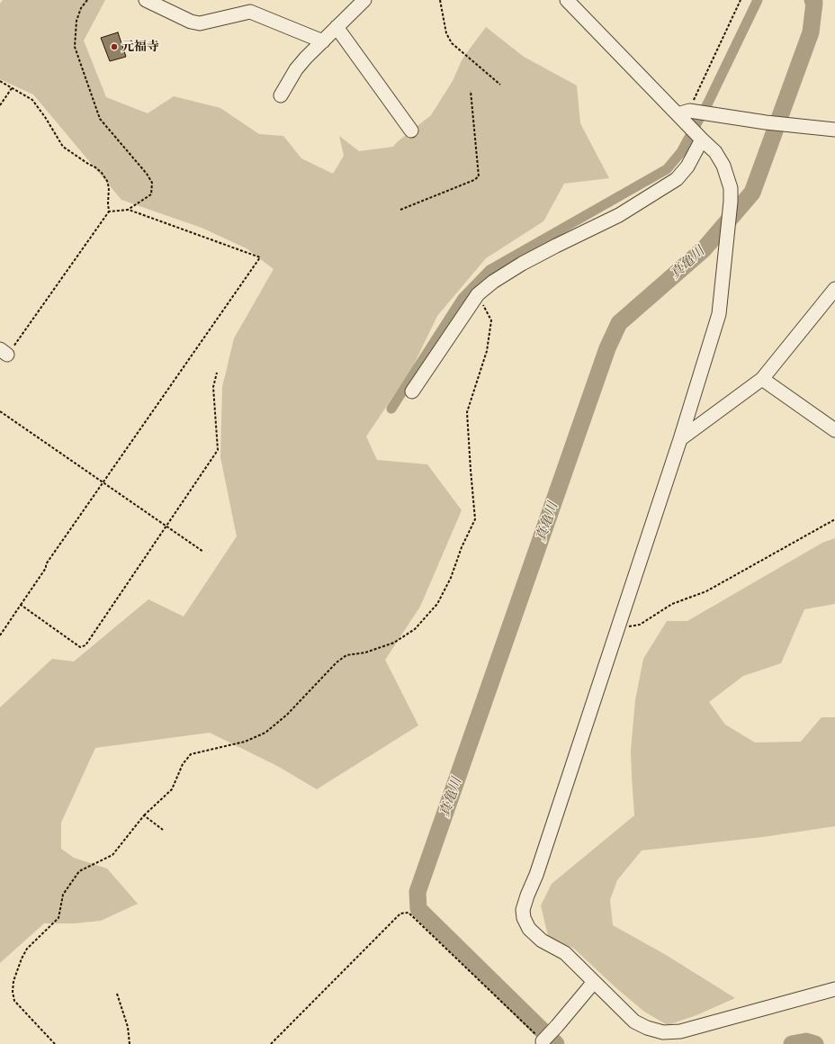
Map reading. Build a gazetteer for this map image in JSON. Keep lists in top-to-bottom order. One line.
{"water":["真亀川"],"places":["元福寺"]}
